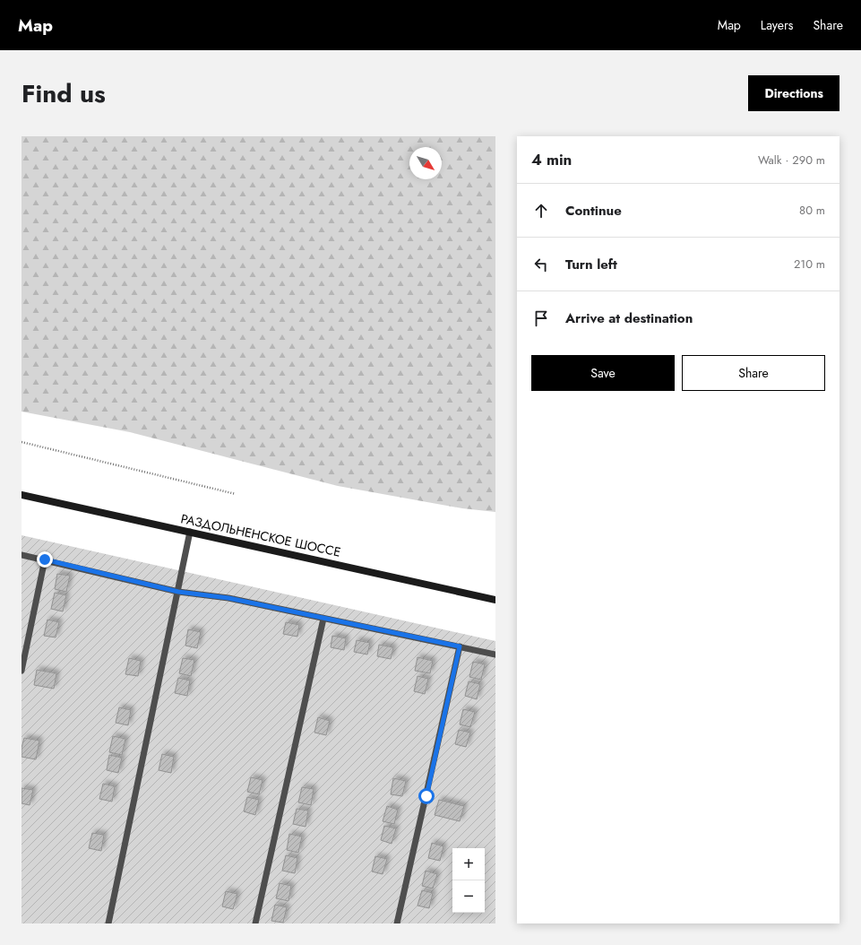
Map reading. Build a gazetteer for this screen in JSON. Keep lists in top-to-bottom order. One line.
{"streets":{"main road":["РАЗДОЛЬНЕНСКОЕ ШОССЕ"]},"north":"bottom right","page":{"header":"Map","nav":["Map","Layers","Share"],"title":"Find us","buttons":["Directions",["Save","Share"]],"heading":["4 min","Walk · 290 m"],"list":[["Continue","80 m"],["Turn left","210 m"],"Arrive at destination"],"map_buttons":["+","−"]}}
